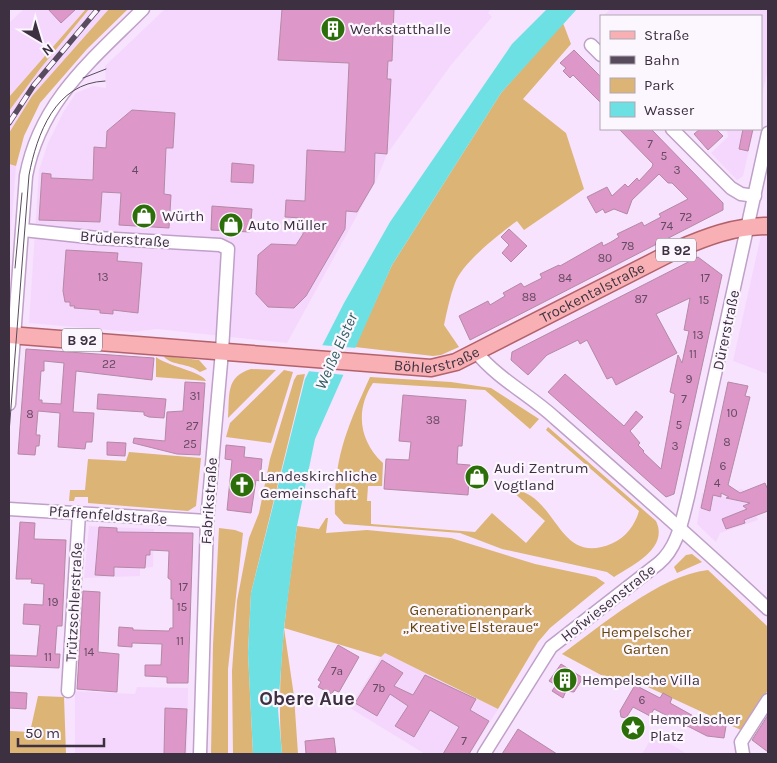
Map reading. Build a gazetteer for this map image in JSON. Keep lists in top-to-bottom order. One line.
{"streets":{"main road":["B 92","Trockentalstraße","Böhlerstraße"],"street":["Brüderstraße","Dürerstraße","Fabrikstraße","Pfaffenfeldstraße","Trützschlerstraße","Hofwiesenstraße"]},"crossings":[["Brüderstraße","Fabrikstraße"],["Trockentalstraße","Dürerstraße"],["Trockentalstraße","Böhlerstraße"],["Dürerstraße","Böhlerstraße"],["Dürerstraße","Hofwiesenstraße"],["Böhlerstraße","Fabrikstraße"],["Böhlerstraße","Hofwiesenstraße"],["Fabrikstraße","Pfaffenfeldstraße"],["Pfaffenfeldstraße","Trützschlerstraße"]],"districts":["Obere Aue"],"water":["Weiße Elster"],"parks":["Generationenpark „Kreative Elsteraue“","Hempelscher Garten"],"places":{"building":["Werkstatthalle","Hempelsche Villa"],"shop":["Würth","Auto Müller","Audi Zentrum Vogtland"],"church":["Landeskirchliche Gemeinschaft"],"place":["Hempelscher Platz"]},"house_numbers":["7","5","4","3","72","74","78","80","13","84","17","88","87","15","13","11","22","9","31","7","10","8","38","5","27","8","25","3","6","4","17","19","15","11","14","11","7a","7b","6","7"],"legend":["Straße","Bahn","Park","Wasser"],"scale_bar":"50 m","north":"bottom right"}
